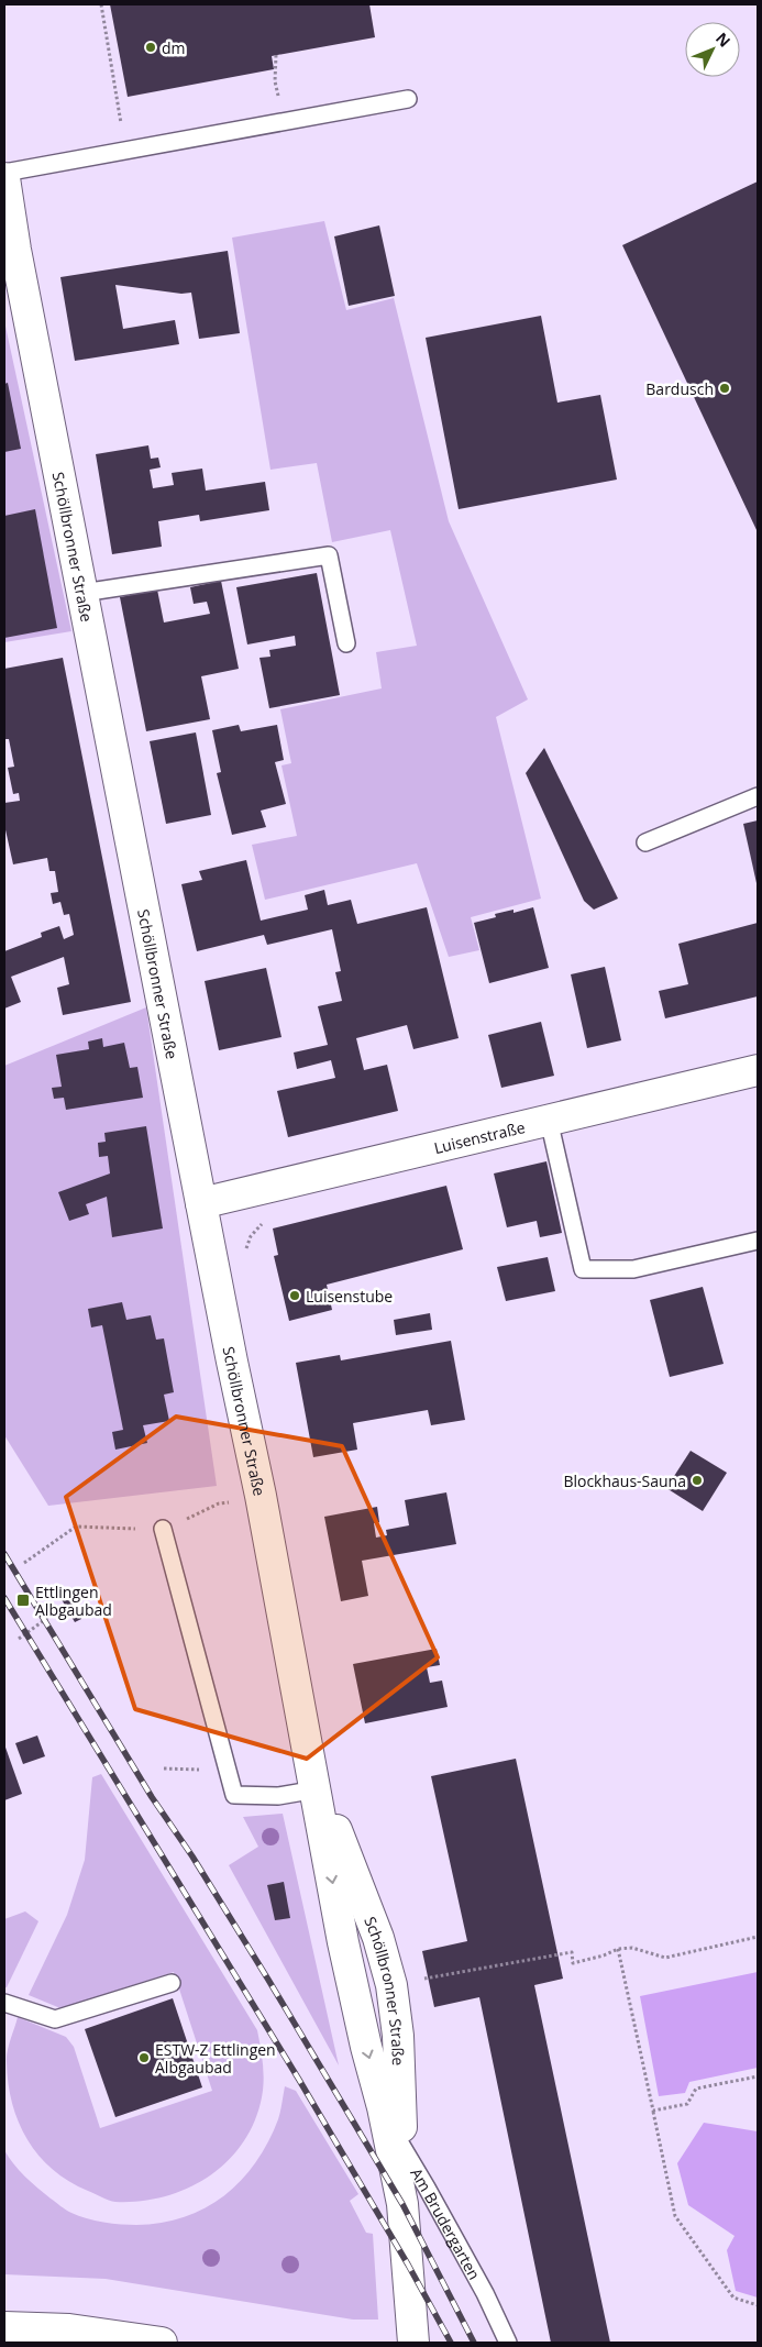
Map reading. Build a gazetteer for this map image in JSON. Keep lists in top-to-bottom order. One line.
{"streets":{"main road":["Schöllbronner Straße","Luisenstraße"],"lane":["Am Brudergarten"]},"crossings":[["Schöllbronner Straße","Luisenstraße"],["Schöllbronner Straße","Am Brudergarten"]],"places":{"other":["dm","Bardusch","Luisenstube","Blockhaus-Sauna","ESTW-Z Ettlingen Albgaubad"],"transit":["Ettlingen Albgaubad"]},"north":"top right"}
